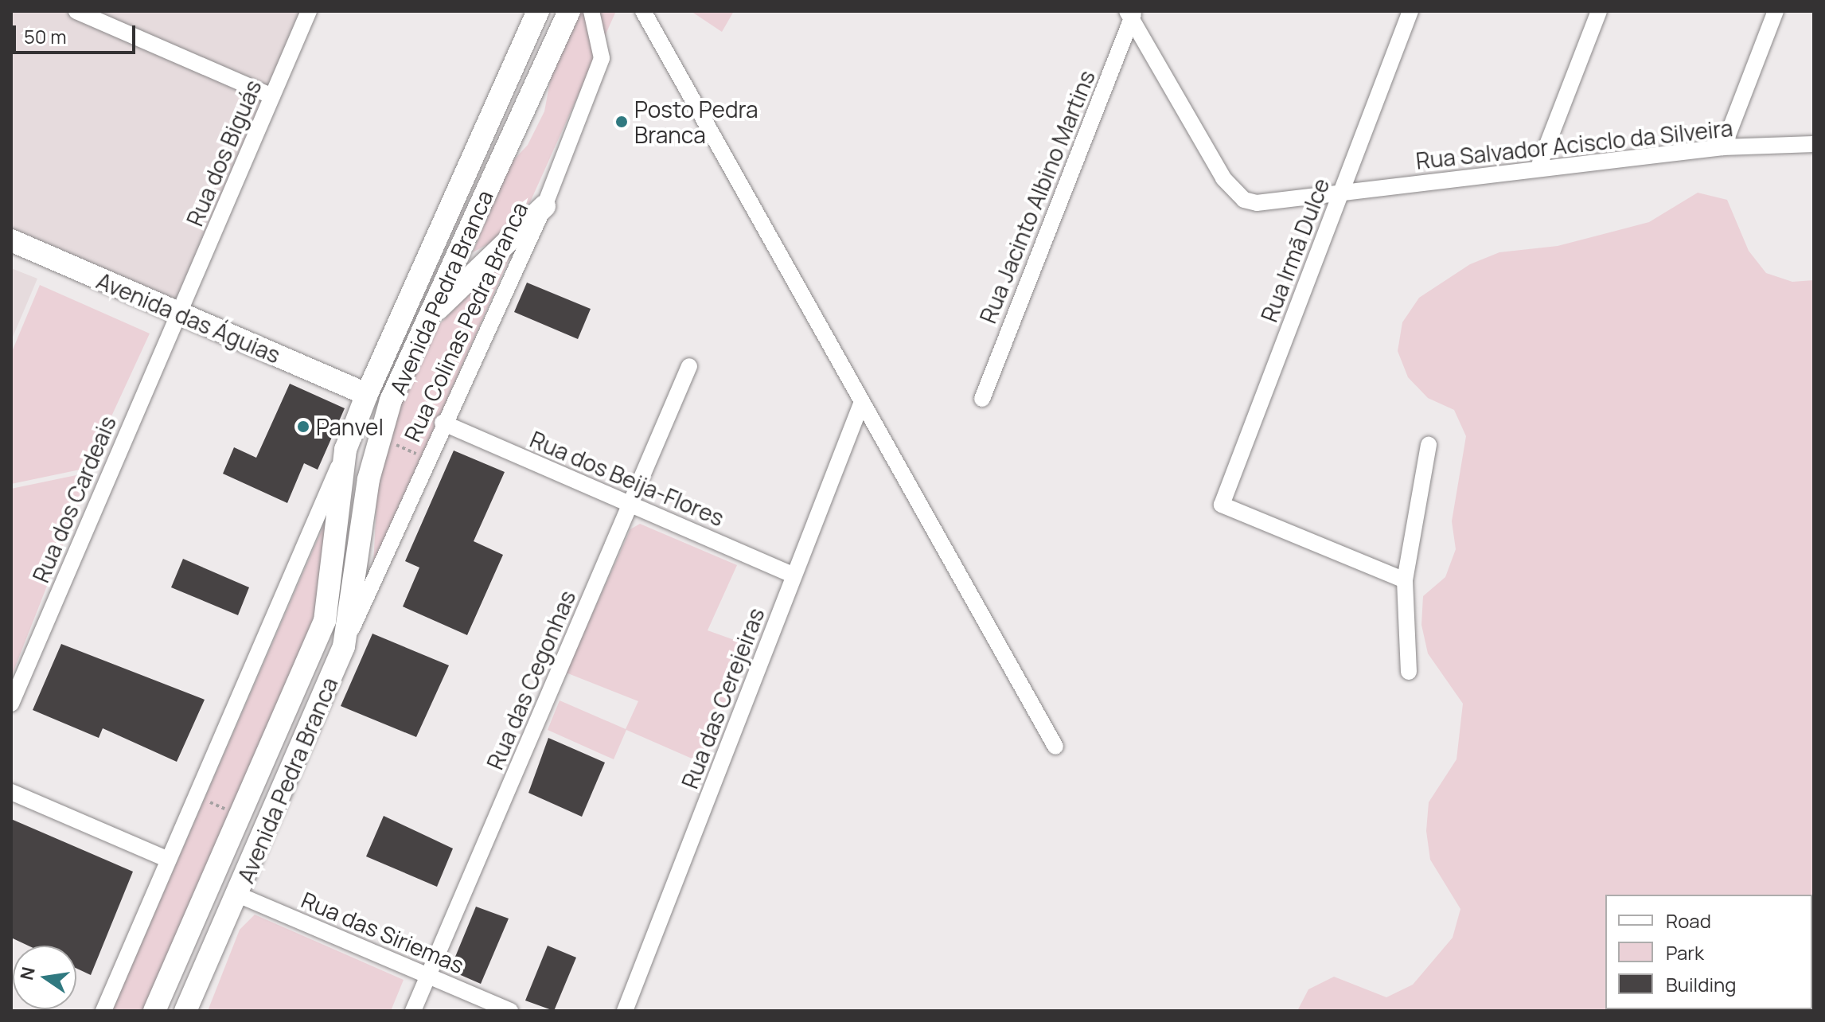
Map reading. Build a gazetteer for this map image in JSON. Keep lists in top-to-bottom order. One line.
{"streets":{"main road":["Avenida Pedra Branca","Avenida das Águias"],"street":["Rua Salvador Acisclo da Silveira","Rua dos Biguás","Rua Jacinto Albino Martins","Rua Irmã Dulce","Rua Colinas Pedra Branca","Rua dos Beija-Flores","Rua dos Cardeais","Rua das Cegonhas","Rua das Cerejeiras","Rua das Siriemas"]},"crossings":[["Rua Salvador Acisclo da Silveira","Rua Jacinto Albino Martins"],["Rua Salvador Acisclo da Silveira","Rua Irmã Dulce"],["Rua dos Biguás","Avenida das Águias"],["Rua dos Biguás","Rua dos Cardeais"],["Avenida Pedra Branca","Avenida das Águias"],["Avenida Pedra Branca","Rua Colinas Pedra Branca"],["Avenida Pedra Branca","Rua das Siriemas"],["Avenida das Águias","Rua dos Cardeais"],["Rua Colinas Pedra Branca","Rua dos Beija-Flores"],["Rua dos Beija-Flores","Rua das Cegonhas"],["Rua dos Beija-Flores","Rua das Cerejeiras"],["Rua das Cegonhas","Rua das Siriemas"]],"places":["Posto Pedra Branca","Panvel"],"legend":["Road","Park","Building"],"scale_bar":"50 m","north":"left"}
